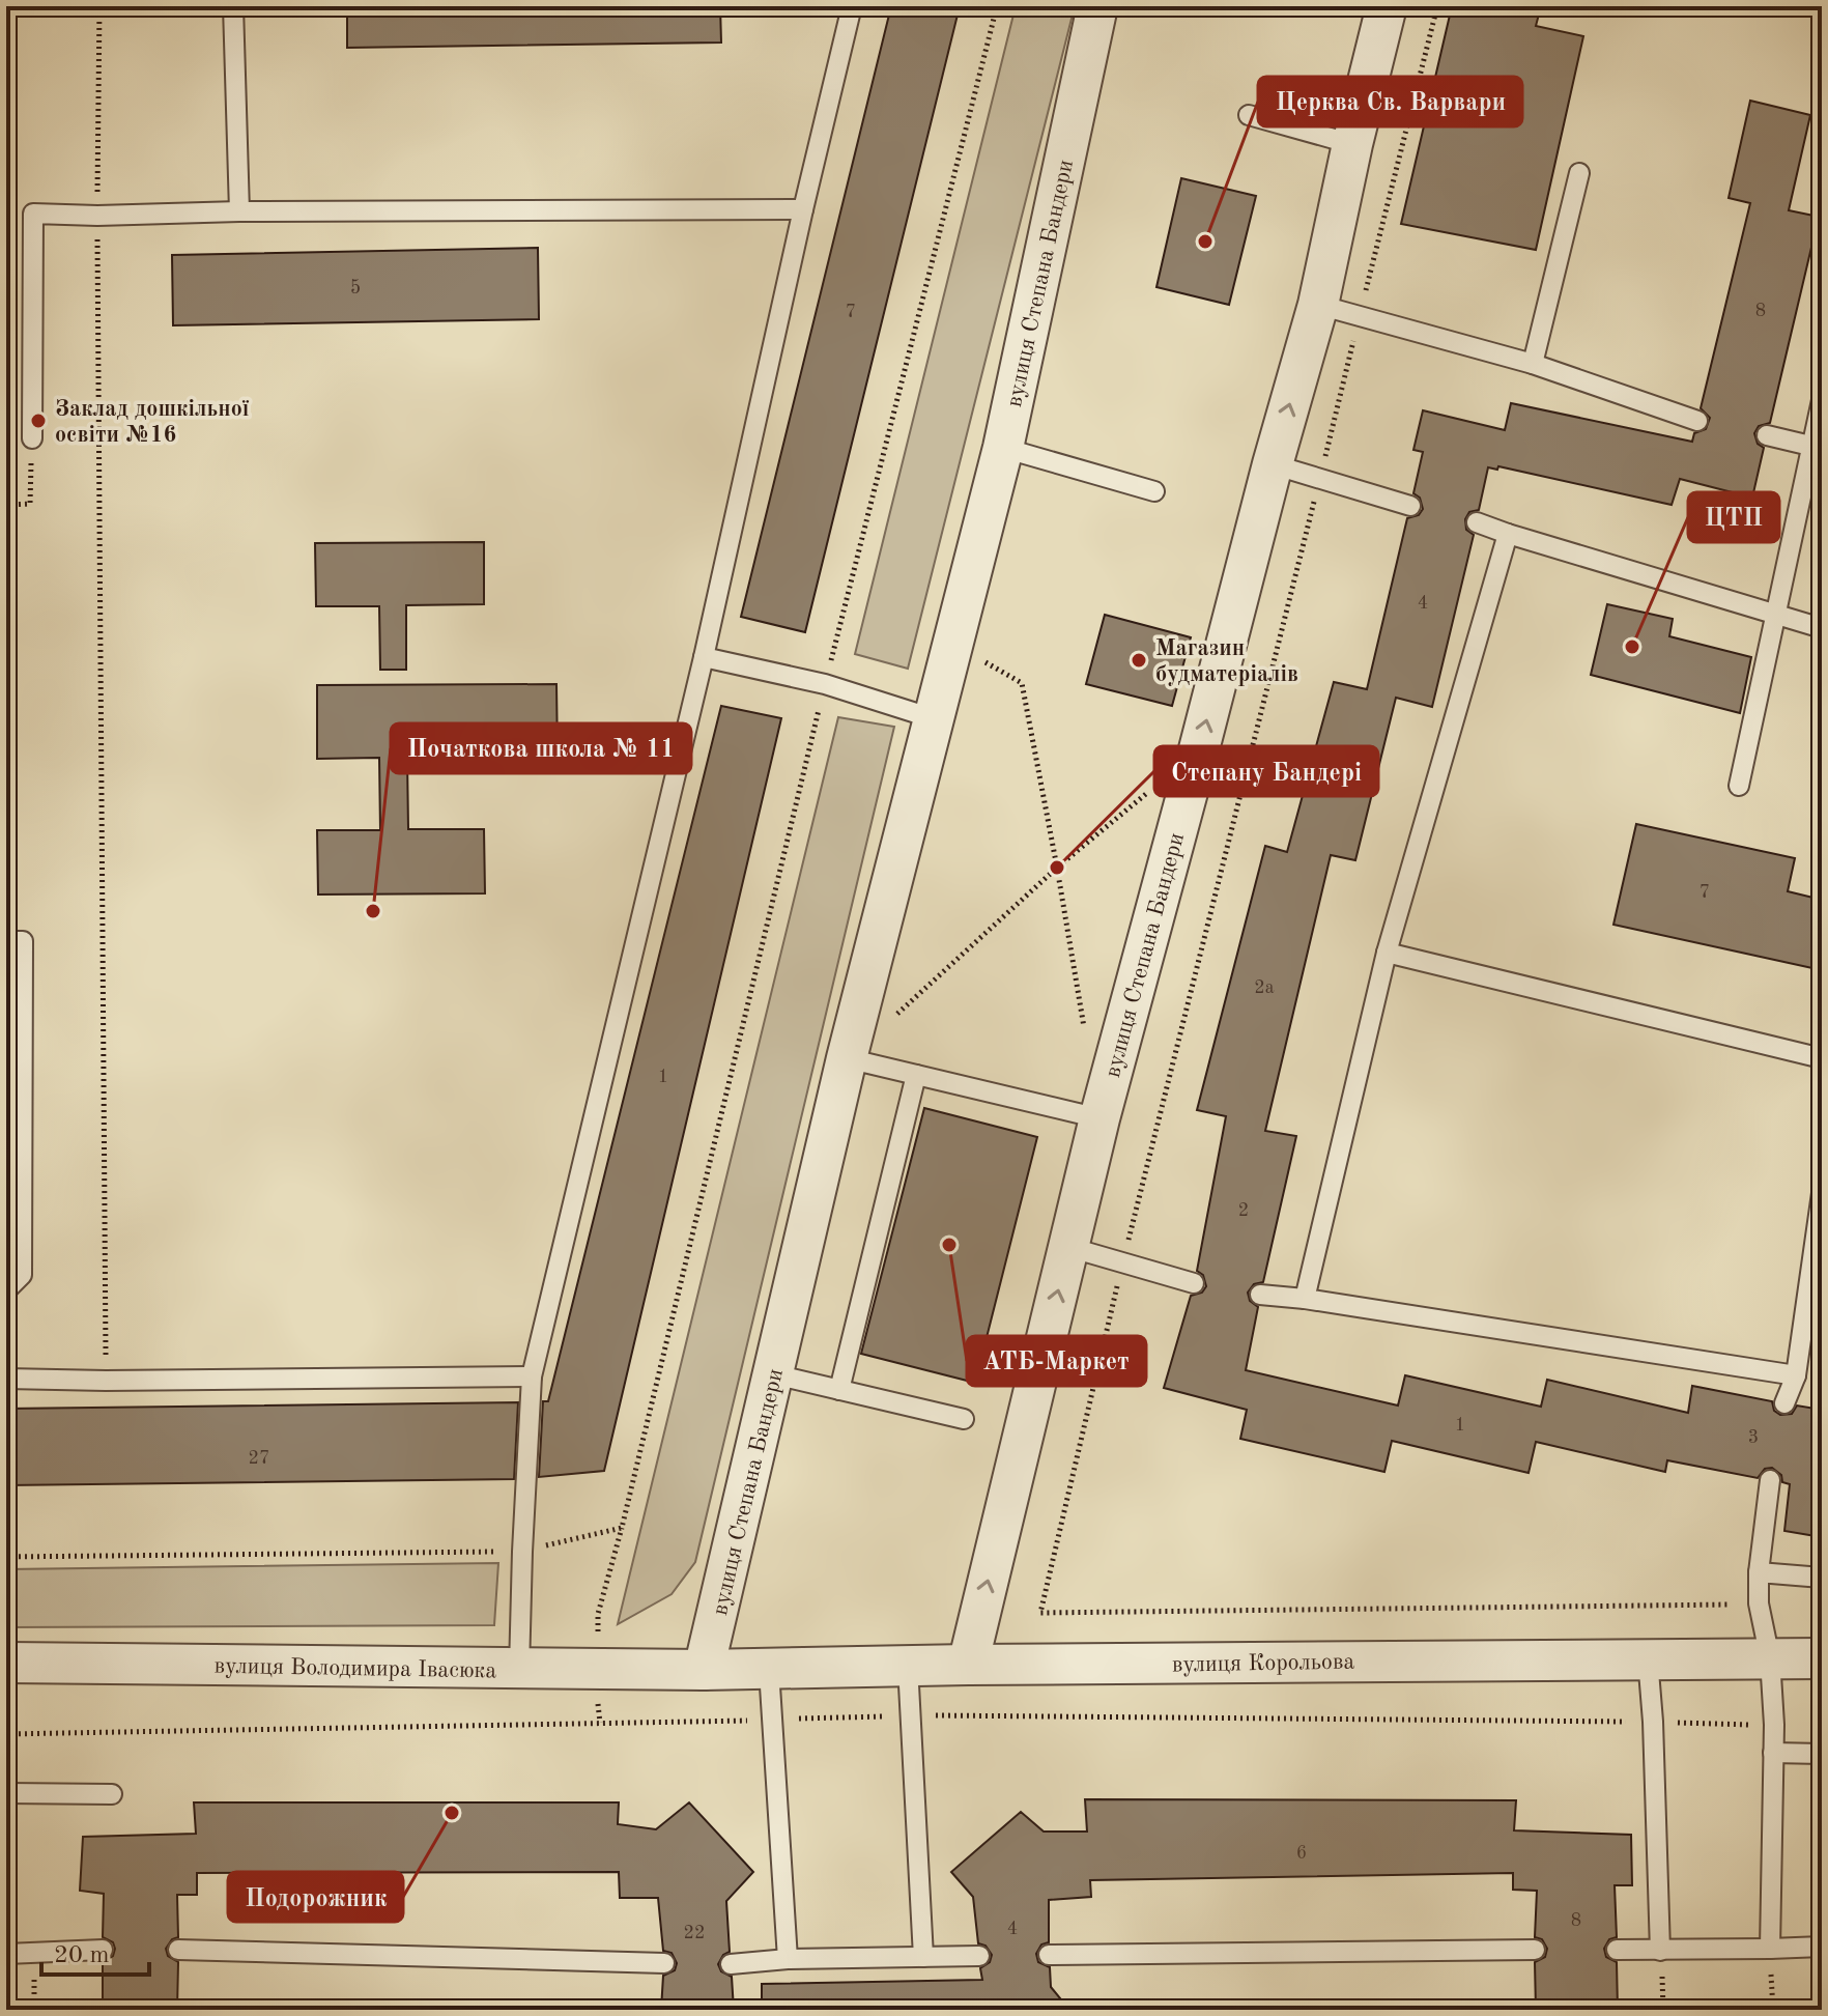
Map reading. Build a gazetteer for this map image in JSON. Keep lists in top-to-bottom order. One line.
{"streets":{"street":["вулиця Степана Бандери","вулиця Корольова","вулиця Володимира Івасюка"]},"crossings":[["вулиця Степана Бандери","вулиця Корольова"],["вулиця Степана Бандери","вулиця Володимира Івасюка"],["вулиця Корольова","вулиця Володимира Івасюка"]],"places":["Церква Св. Варвари","Заклад дошкільної освіти №16","ЦТП","Магазин будматеріалів","Степану Бандері","Початкова школа № 11","АТБ-Маркет","Подорожник"],"house_numbers":["5","8","7","4","7","2а","1","2","1","3","27","6","8","4","22"],"scale_bar":"20 m"}
